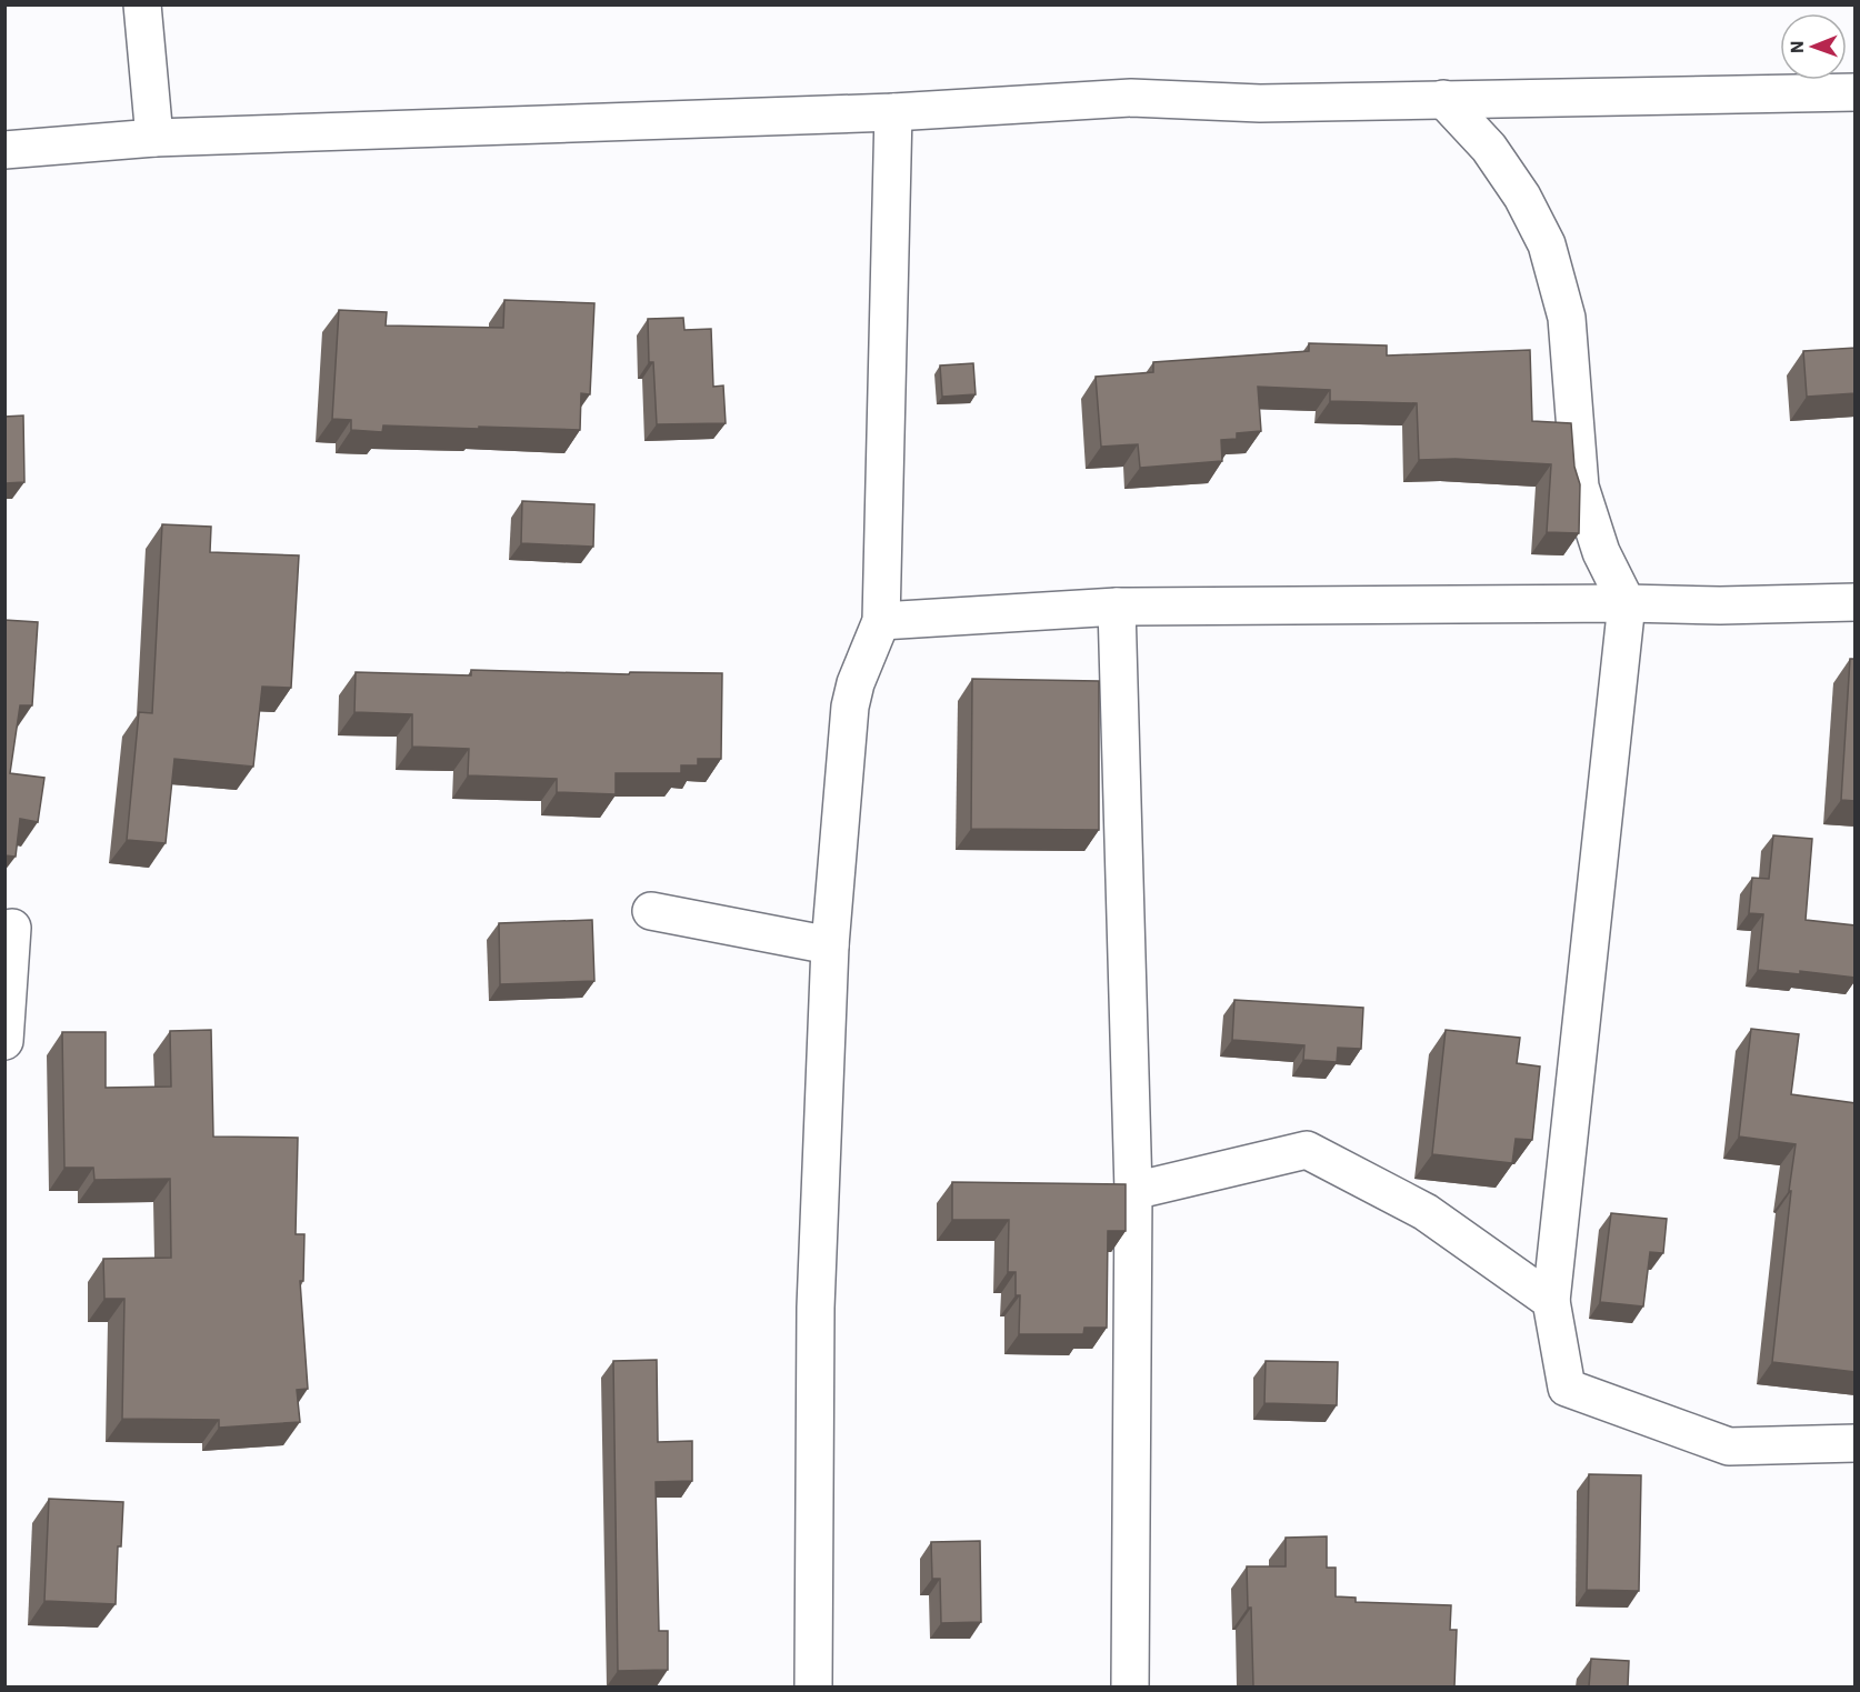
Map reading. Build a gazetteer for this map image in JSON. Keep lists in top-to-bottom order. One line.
{"north":"left"}
